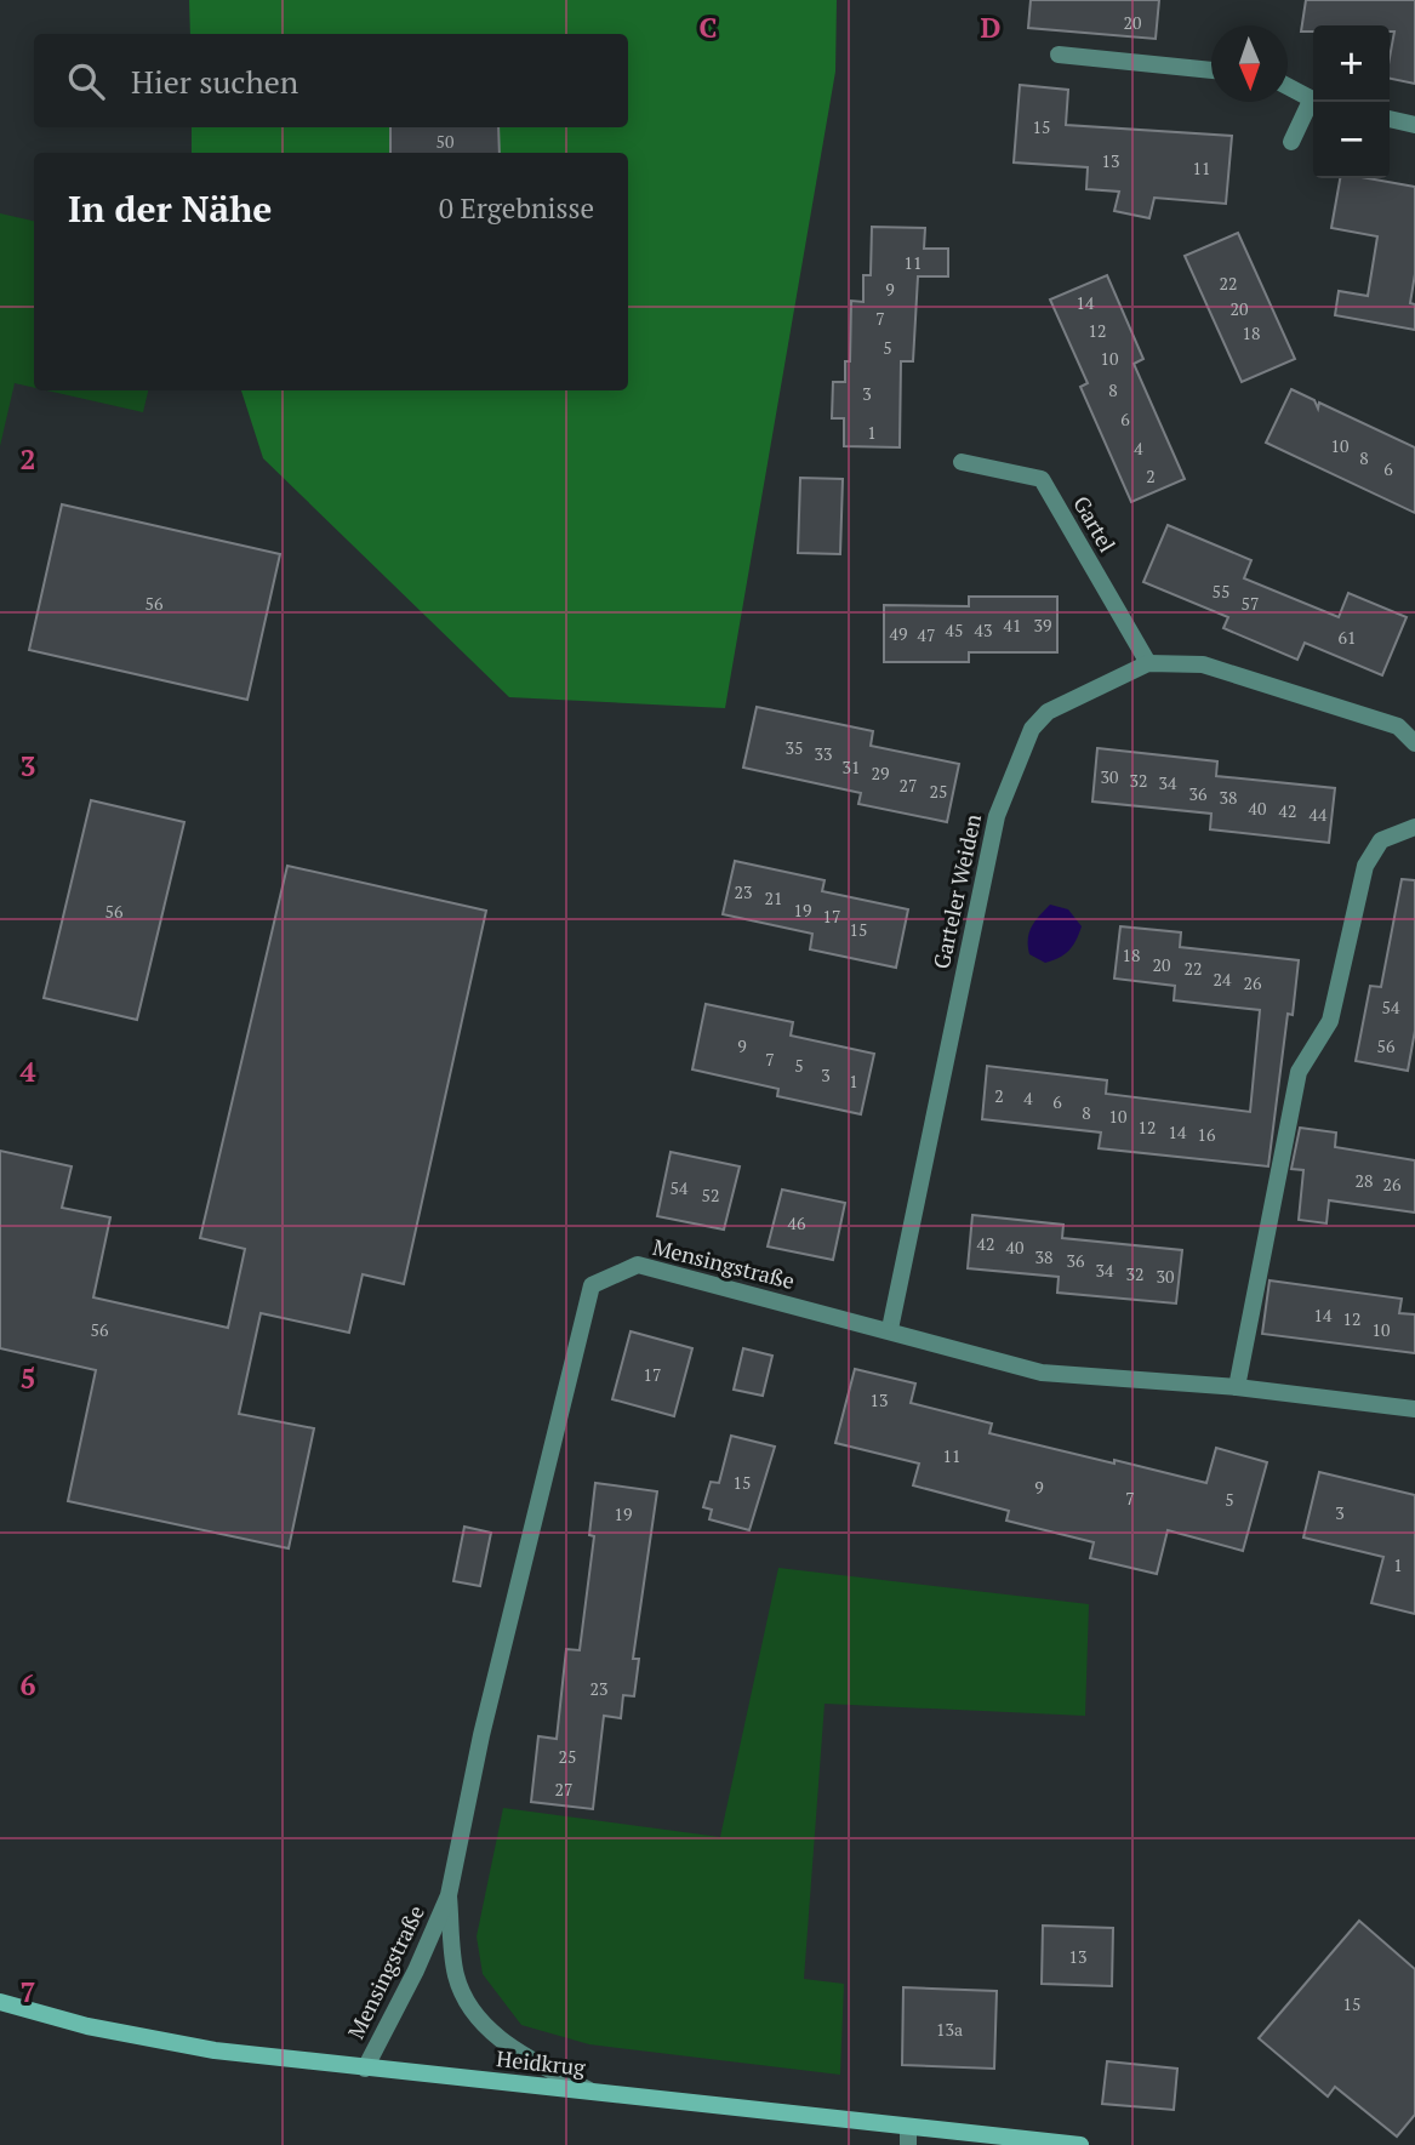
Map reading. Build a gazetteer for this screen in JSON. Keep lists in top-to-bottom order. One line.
{"streets":{"main road":["Heidkrug"],"street":["Gartel","Garteler Weiden","Mensingstraße"]},"crossings":[["Gartel","Garteler Weiden"],["Garteler Weiden","Mensingstraße"],["Mensingstraße","Heidkrug"]],"house_numbers":["20","15","50","13","11","11","22","9","14","20","7","12","18","5","10","8","3","6","1","10","4","8","6","2","55","56","57","41","39","45","43","49","47","61","35","33","31","29","30","32","34","27","25","36","38","40","42","44","23","21","19","56","17","15","18","20","22","24","26","54","9","56","7","5","3","1","2","4","6","8","10","12","14","16","28","26","54","52","46","42","40","38","36","34","32","30","14","12","56","10","17","13","11","15","9","7","5","3","19","1","23","25","27","13","15","13a"],"north":"bottom","page":{"map_buttons":["+","−"],"search":"Hier suchen","heading":["In der Nähe","0 Ergebnisse"]},"grid":{"columns":["C","D"],"rows":["2","3","4","5","6","7"]}}
